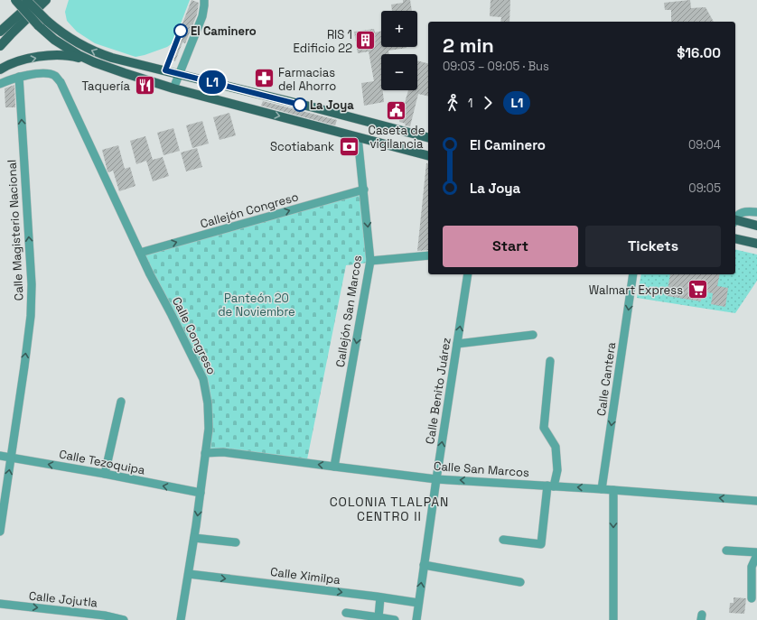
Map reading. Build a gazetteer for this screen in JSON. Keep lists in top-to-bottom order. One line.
{"streets":{"street":["Callejón Congreso","Calle Magisterio Nacional","Callejón San Marcos","Calle Congreso","Calle Cantera","Calle Benito Juárez","Calle Tezoquipa","Calle San Marcos","Calle Ximilpa","Calle Jojutla"]},"crossings":[["Callejón Congreso","Callejón San Marcos"],["Callejón Congreso","Calle Congreso"],["Calle Magisterio Nacional","Calle Congreso"],["Calle Magisterio Nacional","Calle Tezoquipa"],["Callejón San Marcos","Calle San Marcos"],["Calle Congreso","Calle Tezoquipa"],["Calle Congreso","Calle San Marcos"],["Calle Congreso","Calle Ximilpa"],["Calle Cantera","Calle San Marcos"],["Calle Benito Juárez","Calle San Marcos"],["Calle Benito Juárez","Calle Ximilpa"]],"one_way":["Callejón Congreso","Calle Magisterio Nacional","Callejón San Marcos","Calle Benito Juárez","Calle Tezoquipa","Calle San Marcos","Calle Jojutla"],"districts":["COLONIA TLALPAN CENTRO II"],"parks":["Panteón 20 de Noviembre"],"places":{"other":["El Caminero","La Joya"],"building":["RIS 1 Edificio 22"],"pharmacy":["Farmacias del Ahorro"],"restaurant":["Taquería"],"public building":["Caseta de vigilancia"],"bank":["Scotiabank"],"supermarket":["Walmart Express"]},"lines":["bus line L1"],"page":{"on_map":"L1","map_buttons":["+","−"],"heading":["2 min","09:03 – 09:05 · Bus","$16.00"],"legs":["1","L1"],"list":[{"name":"El Caminero","value":"09:04"},{"name":"La Joya","value":"09:05"}],"buttons":["Start","Tickets"]}}
